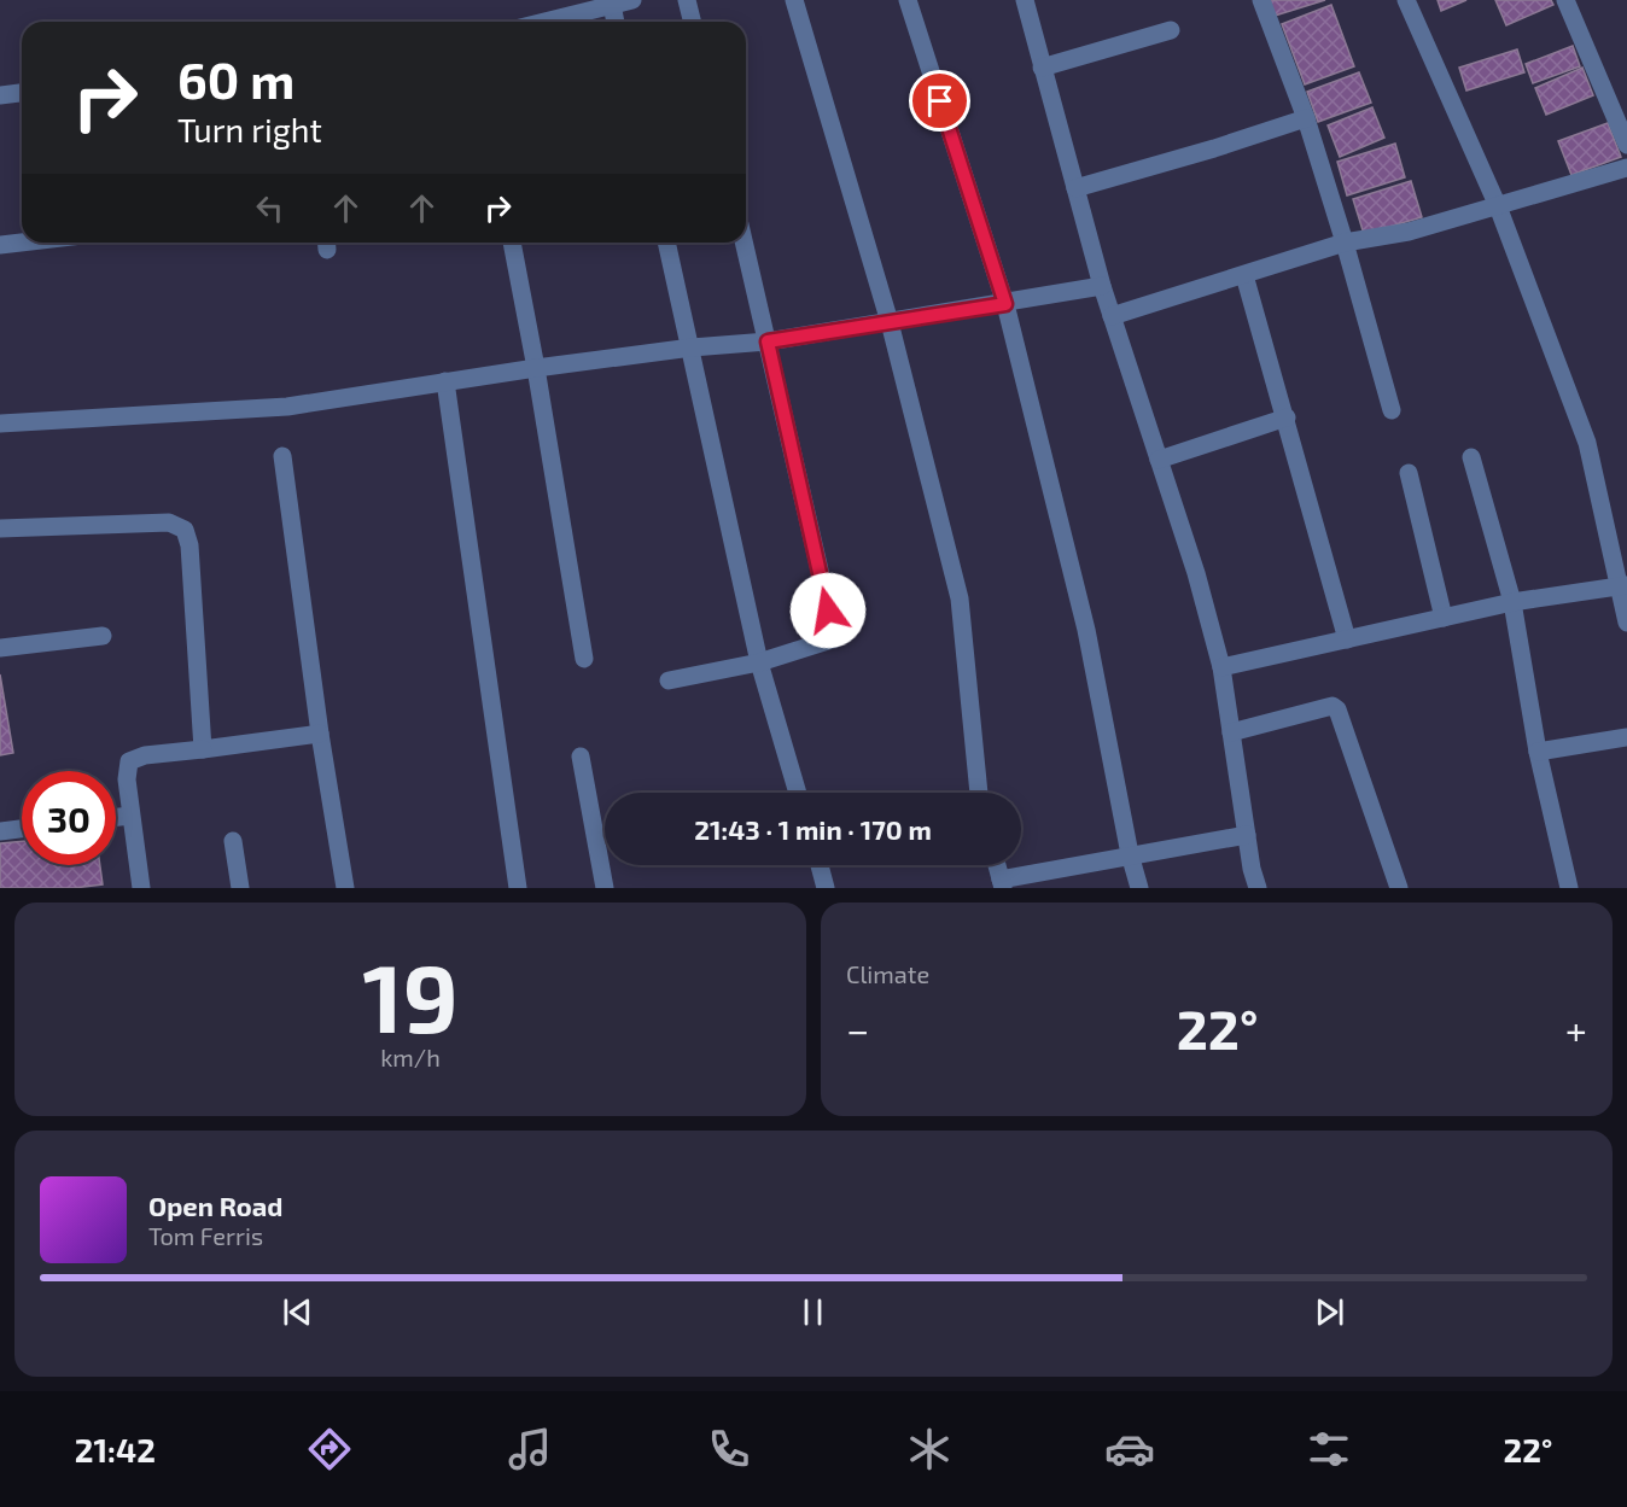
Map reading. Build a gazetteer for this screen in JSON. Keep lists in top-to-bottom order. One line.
{"page":{"turn":["60 m","Turn right"],"limit":"30","trip":"21:43 · 1 min · 170 m","tile":[["19","km/h"],"Climate"],"heat":["−","22°","+"],"song":["Open Road","Tom Ferris"],"tabs":["21:42","22°"]}}
